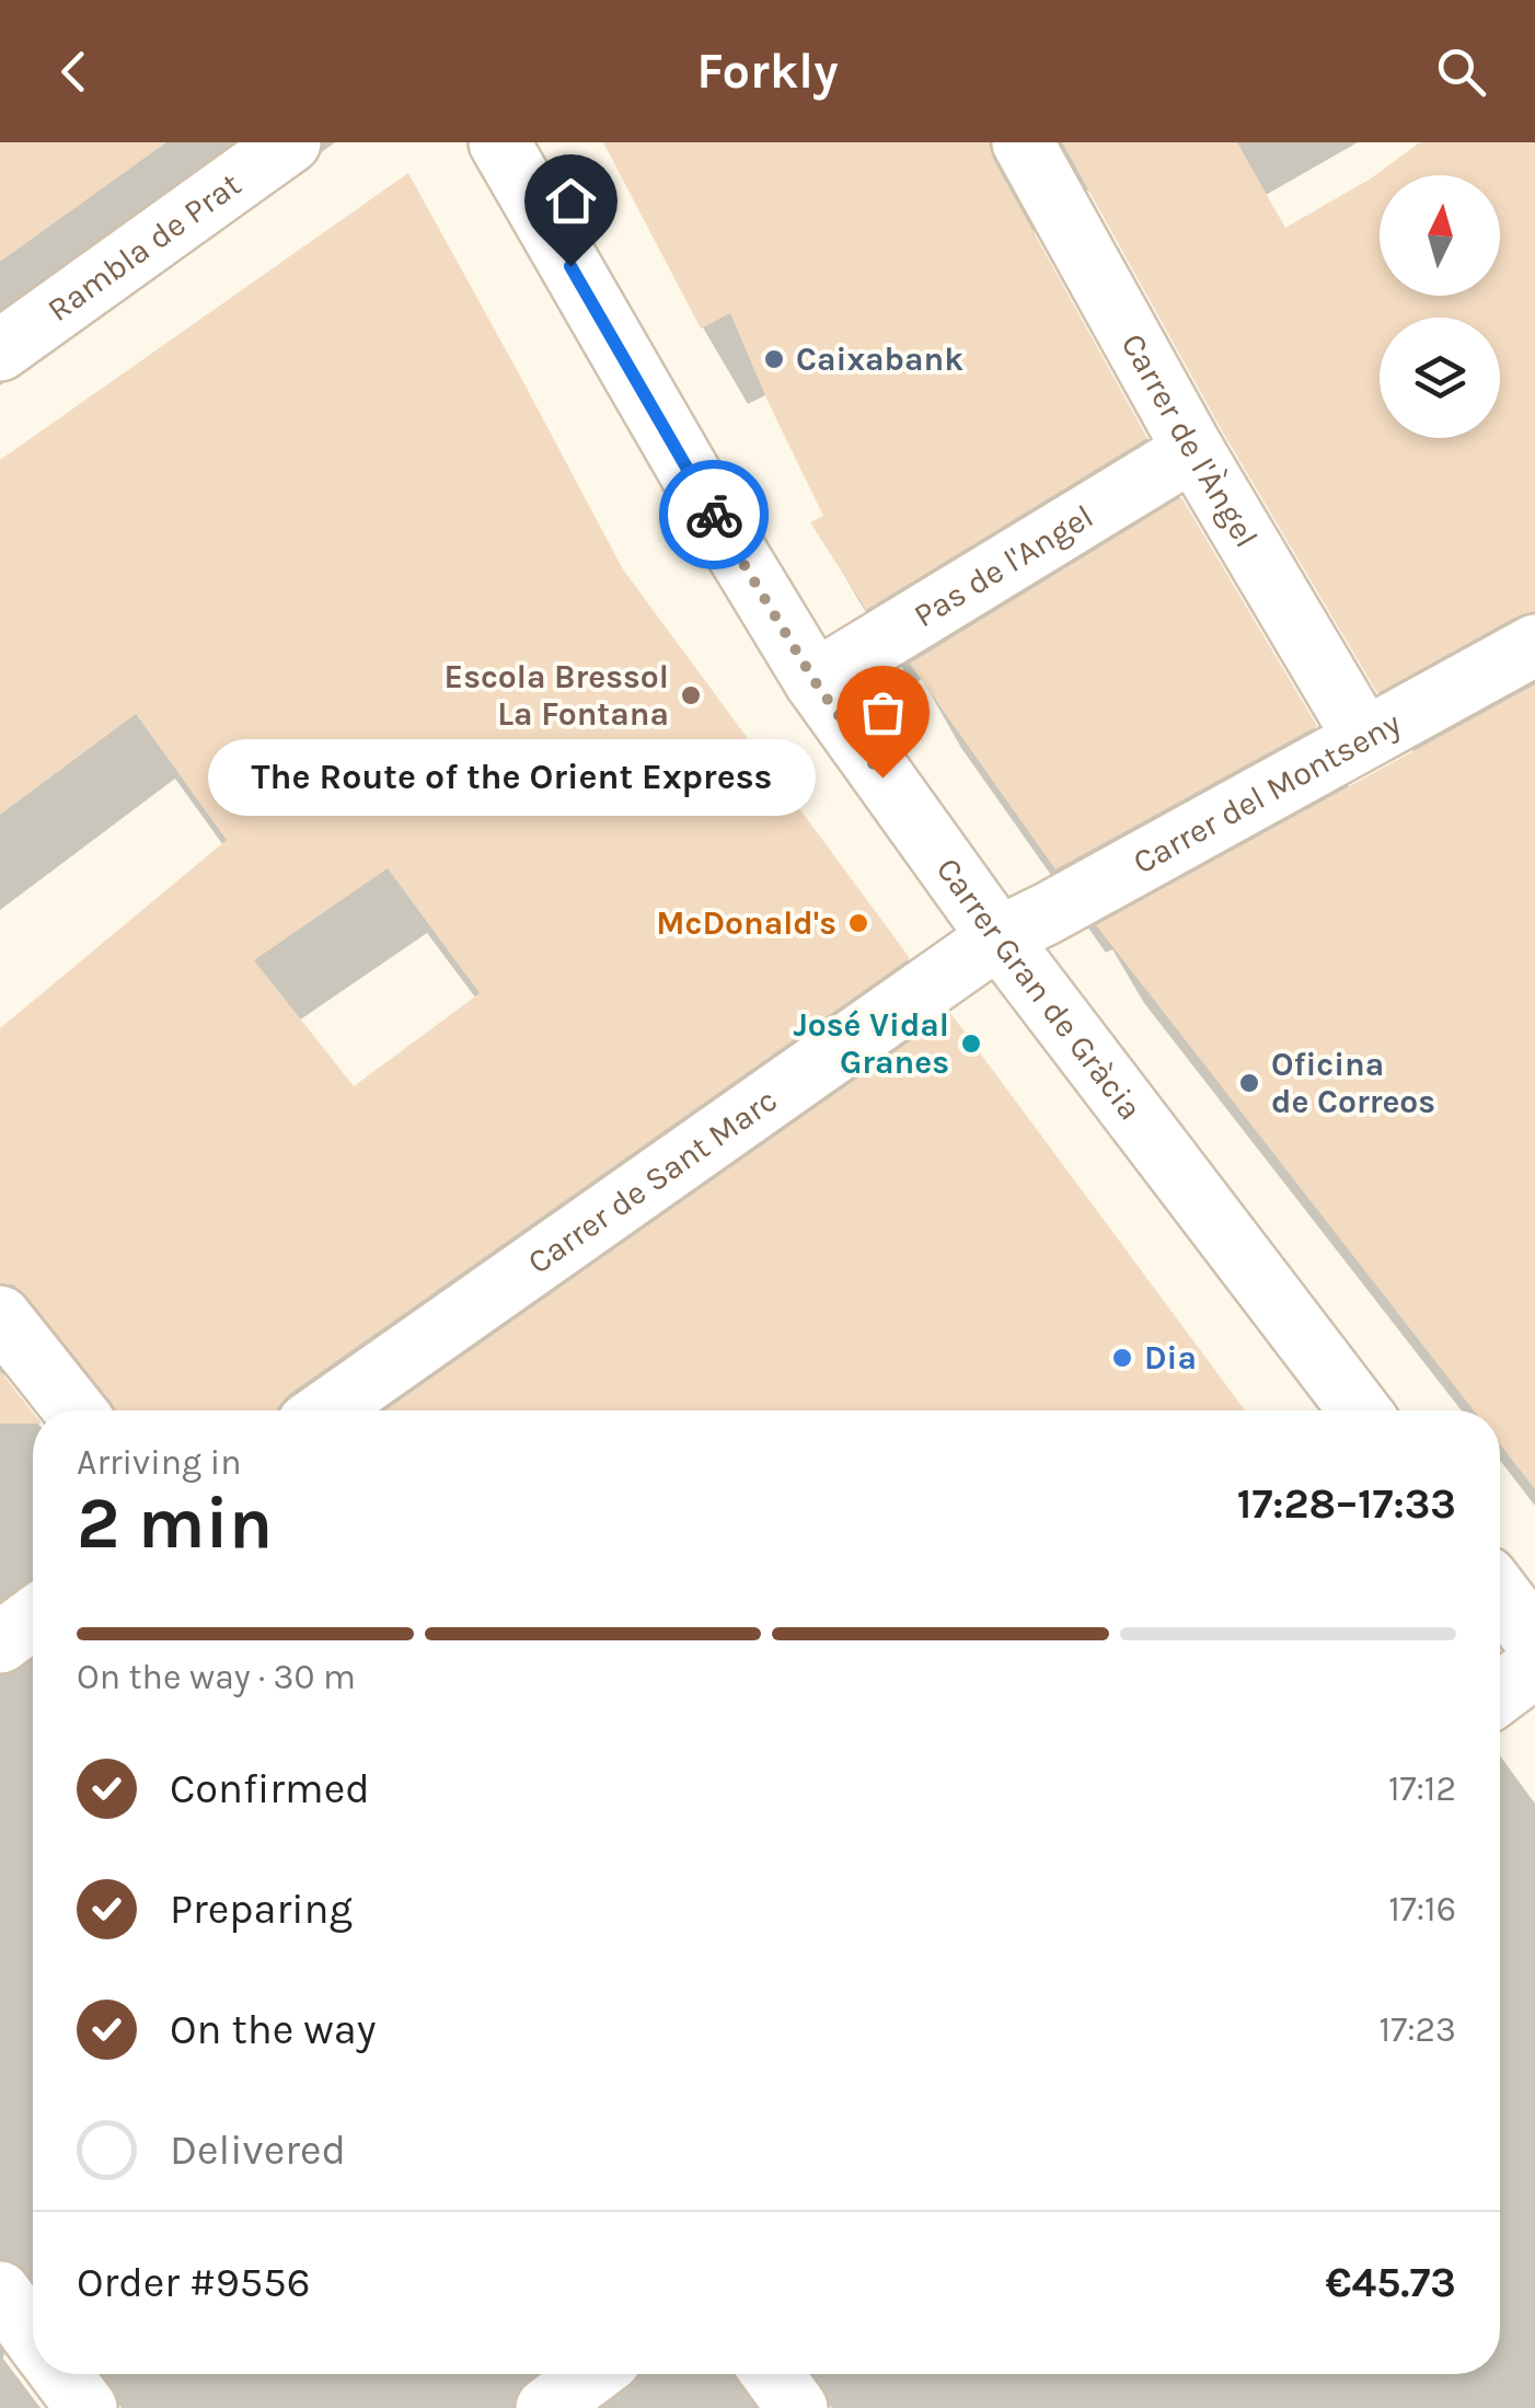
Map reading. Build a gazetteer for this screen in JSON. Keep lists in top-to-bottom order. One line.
{"streets":{"street":["Rambla de Prat","Carrer de l'Àngel","Pas de l'Angel","Carrer del Montseny","Carrer Gran de Gràcia","Carrer de Sant Marc"]},"crossings":[["Carrer de l'Àngel","Pas de l'Angel"],["Carrer de l'Àngel","Carrer del Montseny"],["Pas de l'Angel","Carrer Gran de Gràcia"],["Carrer del Montseny","Carrer Gran de Gràcia"],["Carrer del Montseny","Carrer de Sant Marc"],["Carrer Gran de Gràcia","Carrer de Sant Marc"]],"places":["Caixabank","Escola Bressol La Fontana","The Route of the Orient Express","McDonald's","José Vidal Granes","Oficina de Correos","Dia"],"north":"top","page":{"header":"Forkly","bubble":"The Route of the Orient Express","heading":["2 min","Arriving in","17:28–17:33"],"panel":["Order #9556","€45.73"],"bar":"On the way · 30 m","list":[["Confirmed","17:12"],["Preparing","17:16"],["On the way","17:23"],"Delivered"]}}
